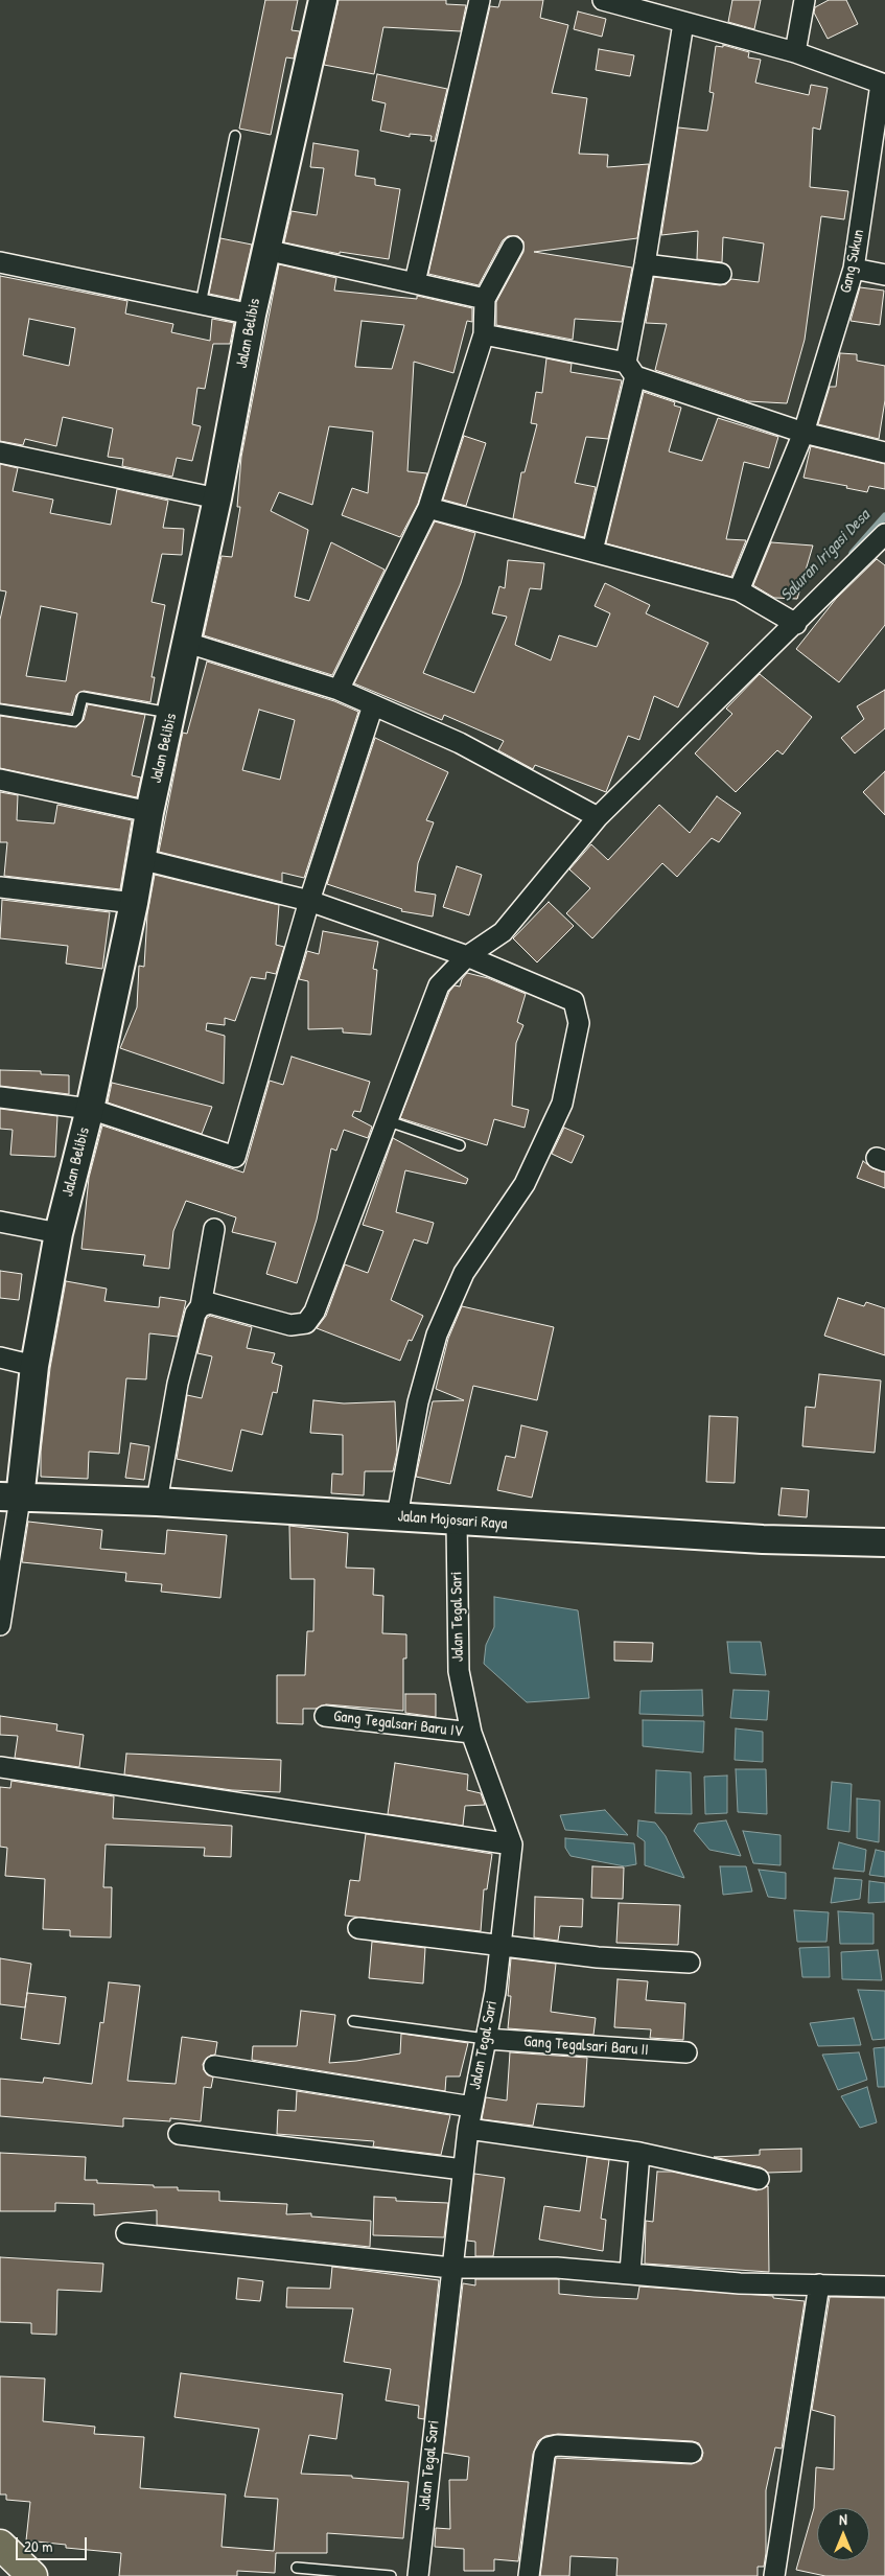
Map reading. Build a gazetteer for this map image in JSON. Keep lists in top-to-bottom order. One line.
{"streets":{"street":["Gang Sukun","Jalan Belibis","Jalan Mojosari Raya","Jalan Tegal Sari","Gang Tegalsari Baru IV","Gang Tegalsari Baru II"]},"crossings":[["Jalan Belibis","Jalan Mojosari Raya"],["Jalan Mojosari Raya","Jalan Tegal Sari"],["Jalan Tegal Sari","Gang Tegalsari Baru IV"],["Jalan Tegal Sari","Gang Tegalsari Baru II"]],"water":["Saluran Irigasi Desa"],"scale_bar":"20 m","north":"top"}
